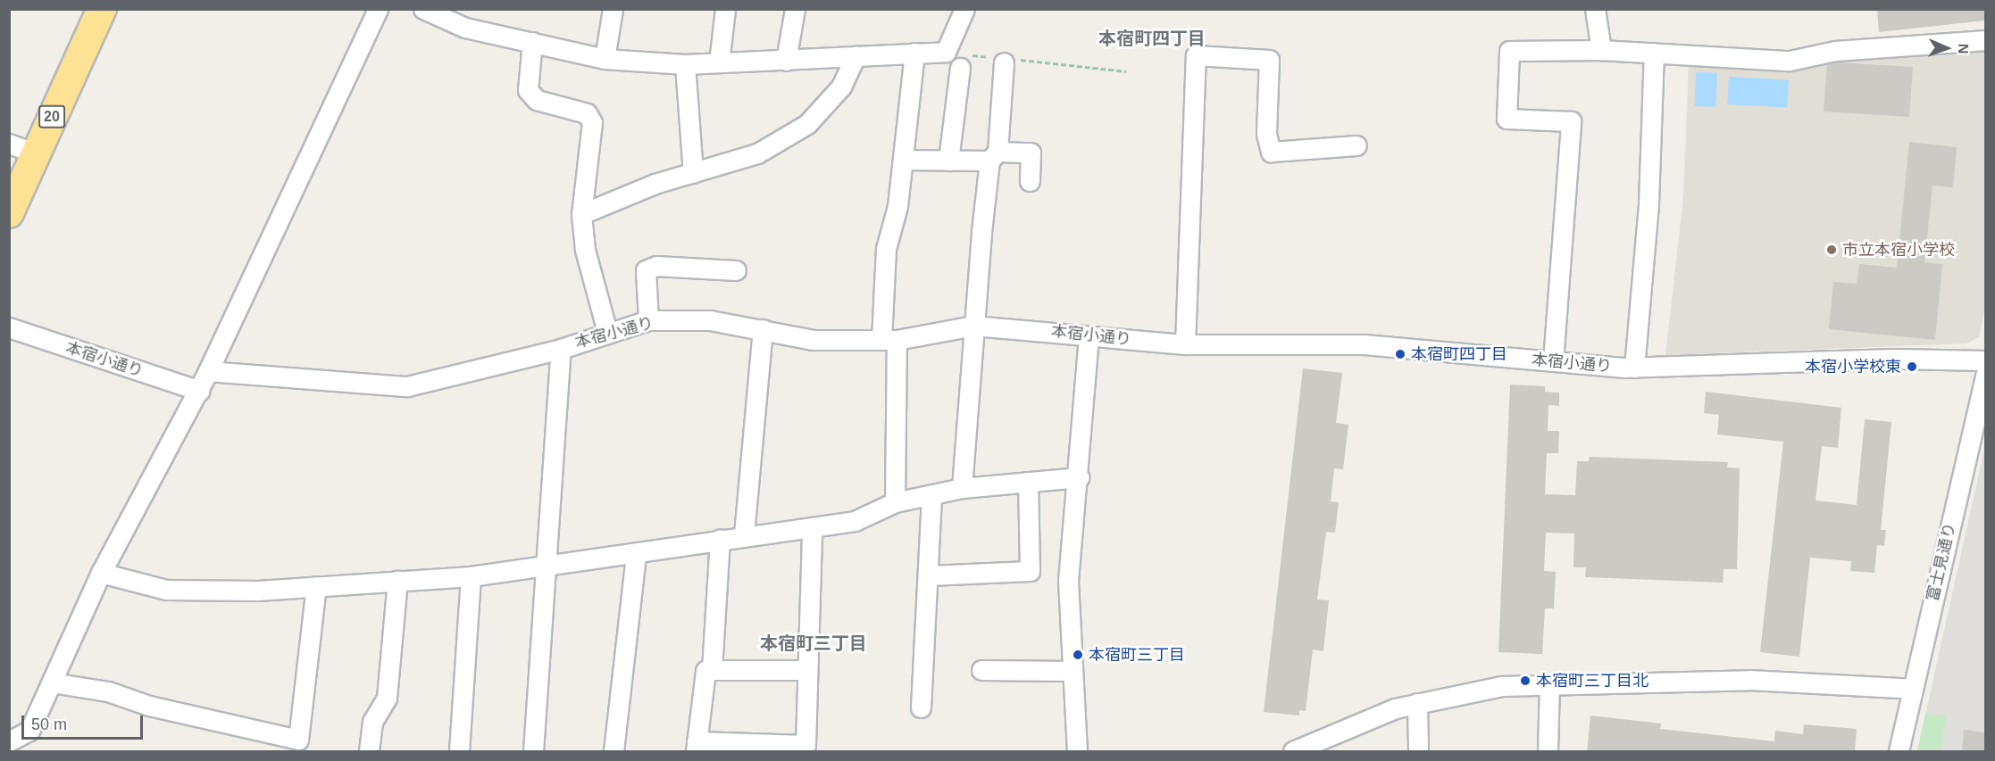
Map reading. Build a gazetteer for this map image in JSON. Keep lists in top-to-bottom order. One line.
{"streets":{"highway":["20"],"street":["本宿小通り","富士見通り"]},"districts":["本宿町四丁目","本宿町三丁目"],"places":["市立本宿小学校","本宿町四丁目","本宿小学校東","本宿町三丁目","本宿町三丁目北"],"scale_bar":"50 m","north":"right"}
